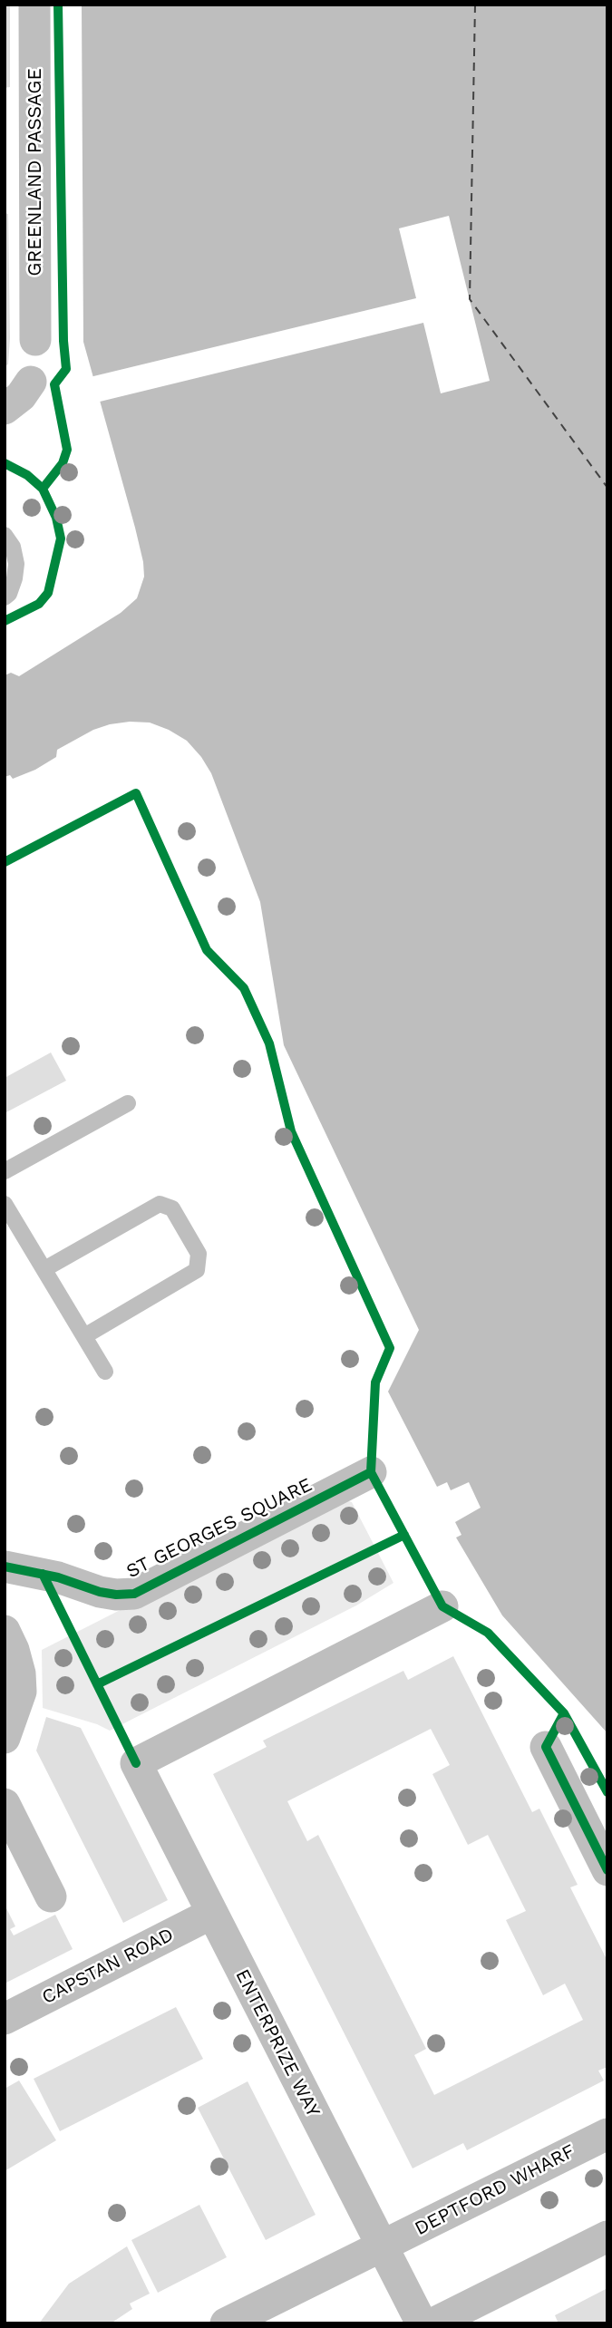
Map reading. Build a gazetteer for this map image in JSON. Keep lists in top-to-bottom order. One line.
{"streets":{"street":["GREENLAND PASSAGE","ST GEORGES SQUARE","CAPSTAN ROAD","ENTERPRIZE WAY","DEPTFORD WHARF"]},"crossings":[["CAPSTAN ROAD","ENTERPRIZE WAY"],["ENTERPRIZE WAY","DEPTFORD WHARF"]]}
